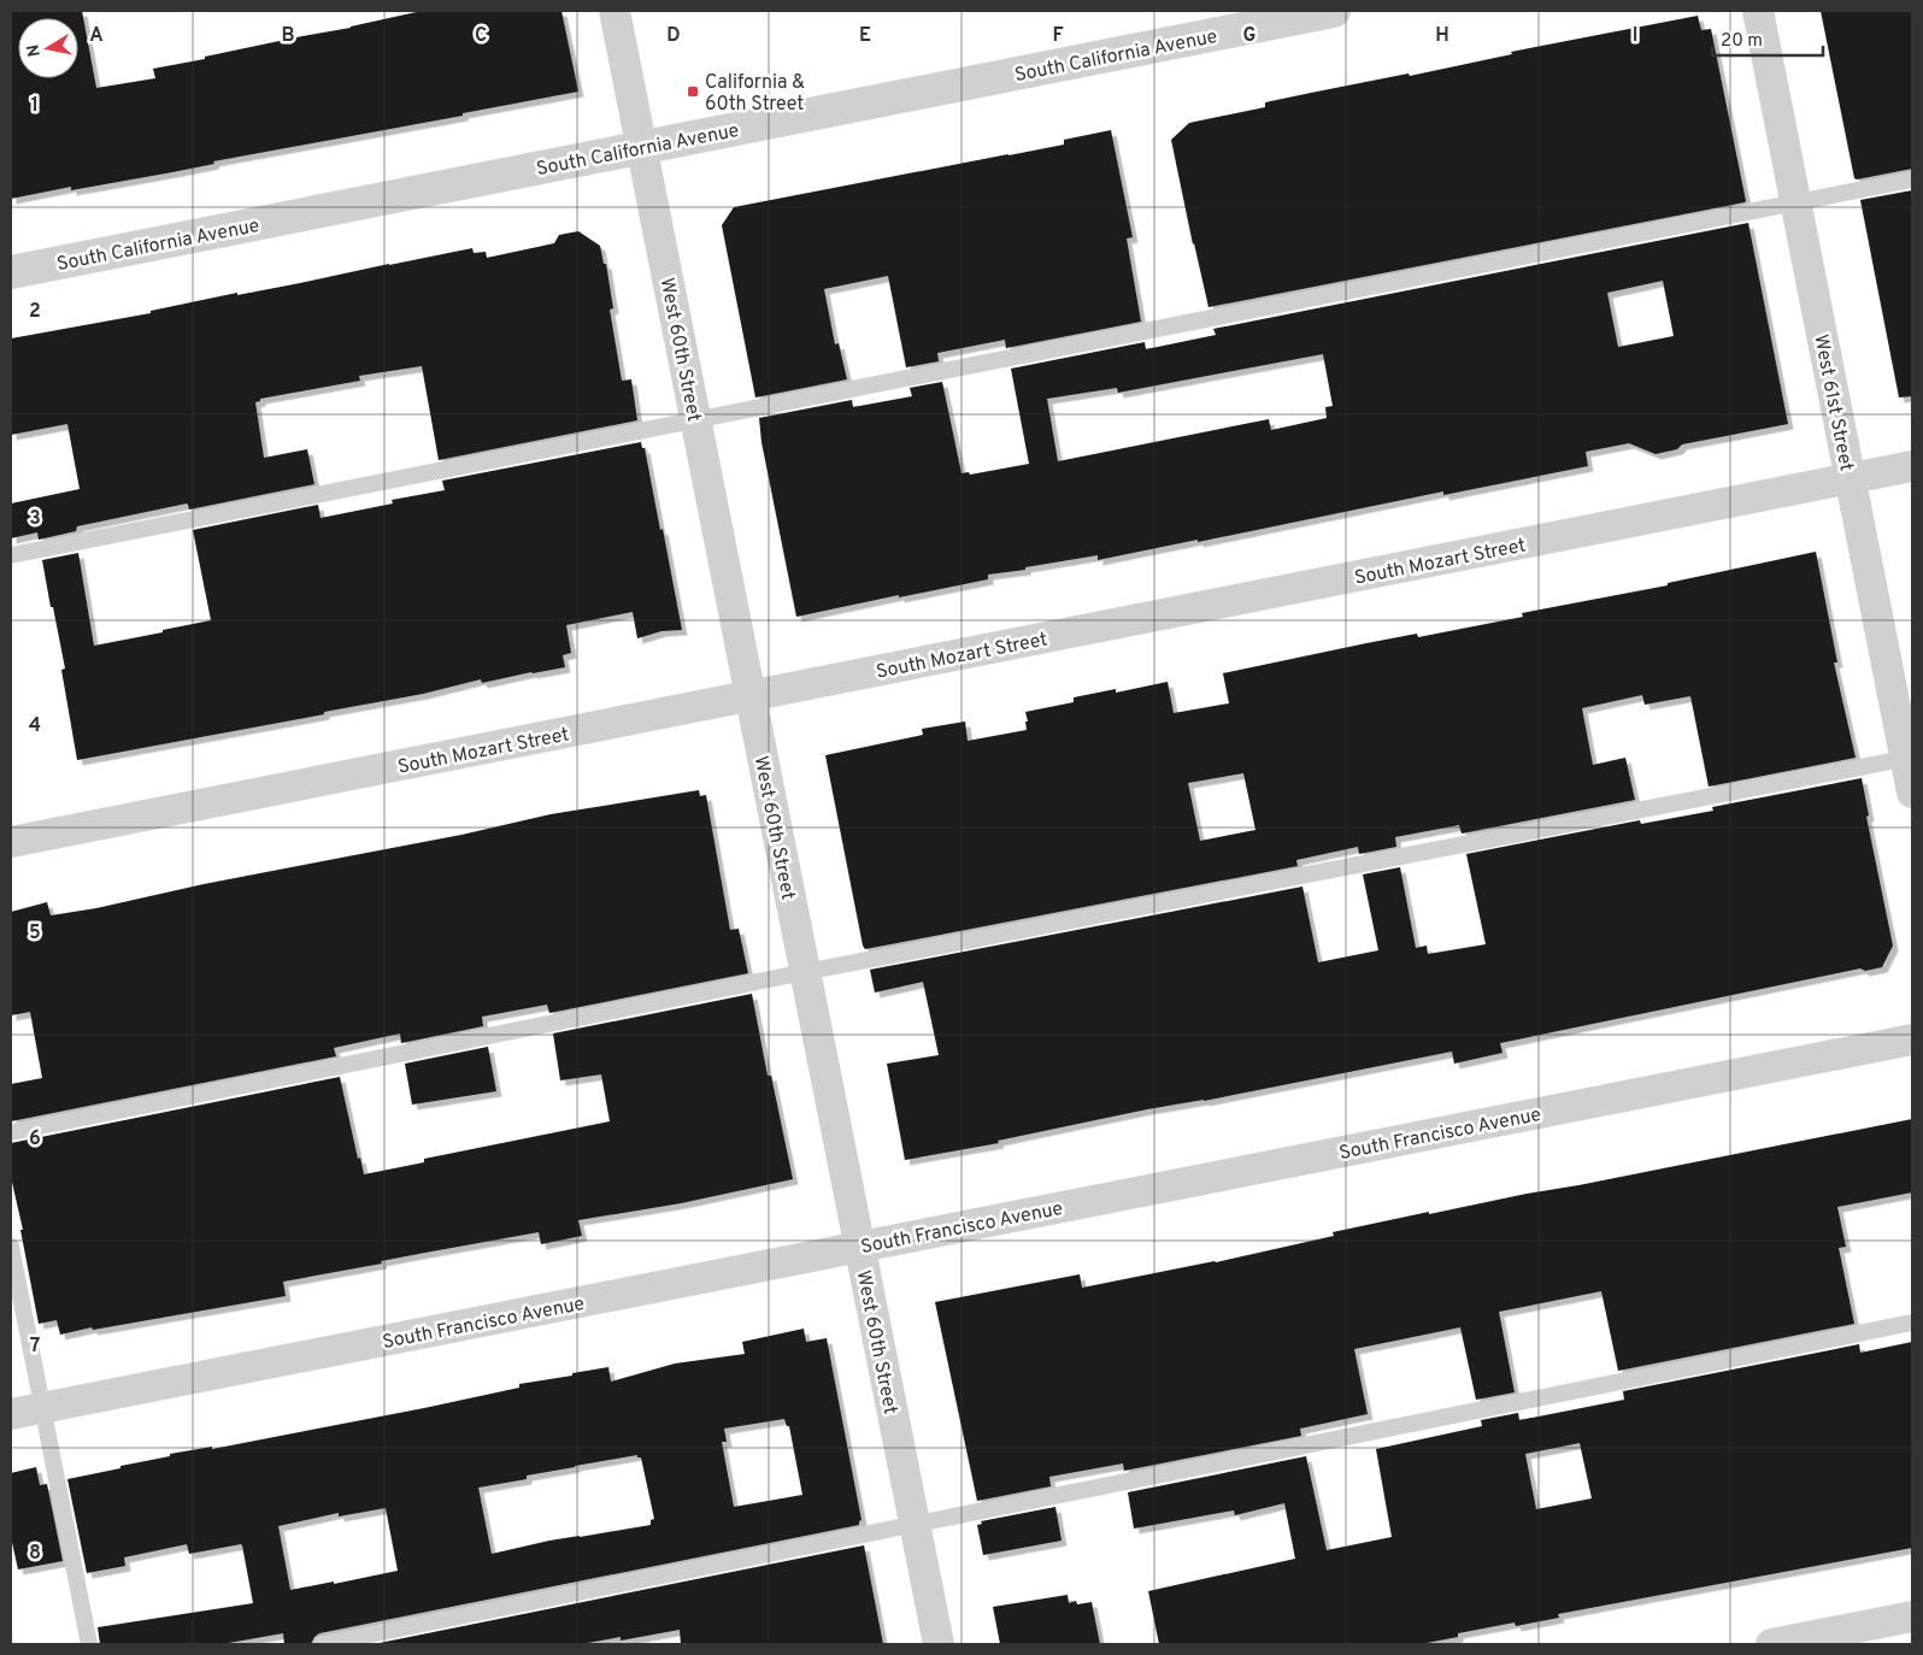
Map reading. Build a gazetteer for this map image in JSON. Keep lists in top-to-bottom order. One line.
{"streets":{"street":["South California Avenue","West 60th Street","West 61st Street","South Mozart Street","South Francisco Avenue"]},"crossings":[["South California Avenue","West 60th Street"],["West 60th Street","South Mozart Street"],["West 60th Street","South Francisco Avenue"],["West 61st Street","South Mozart Street"]],"places":{"transit":["California & 60th Street"]},"scale_bar":"20 m","north":"left","grid":{"columns":["A","B","C","D","E","F","G","H","I"],"rows":["1","2","3","4","5","6","7","8"]}}
